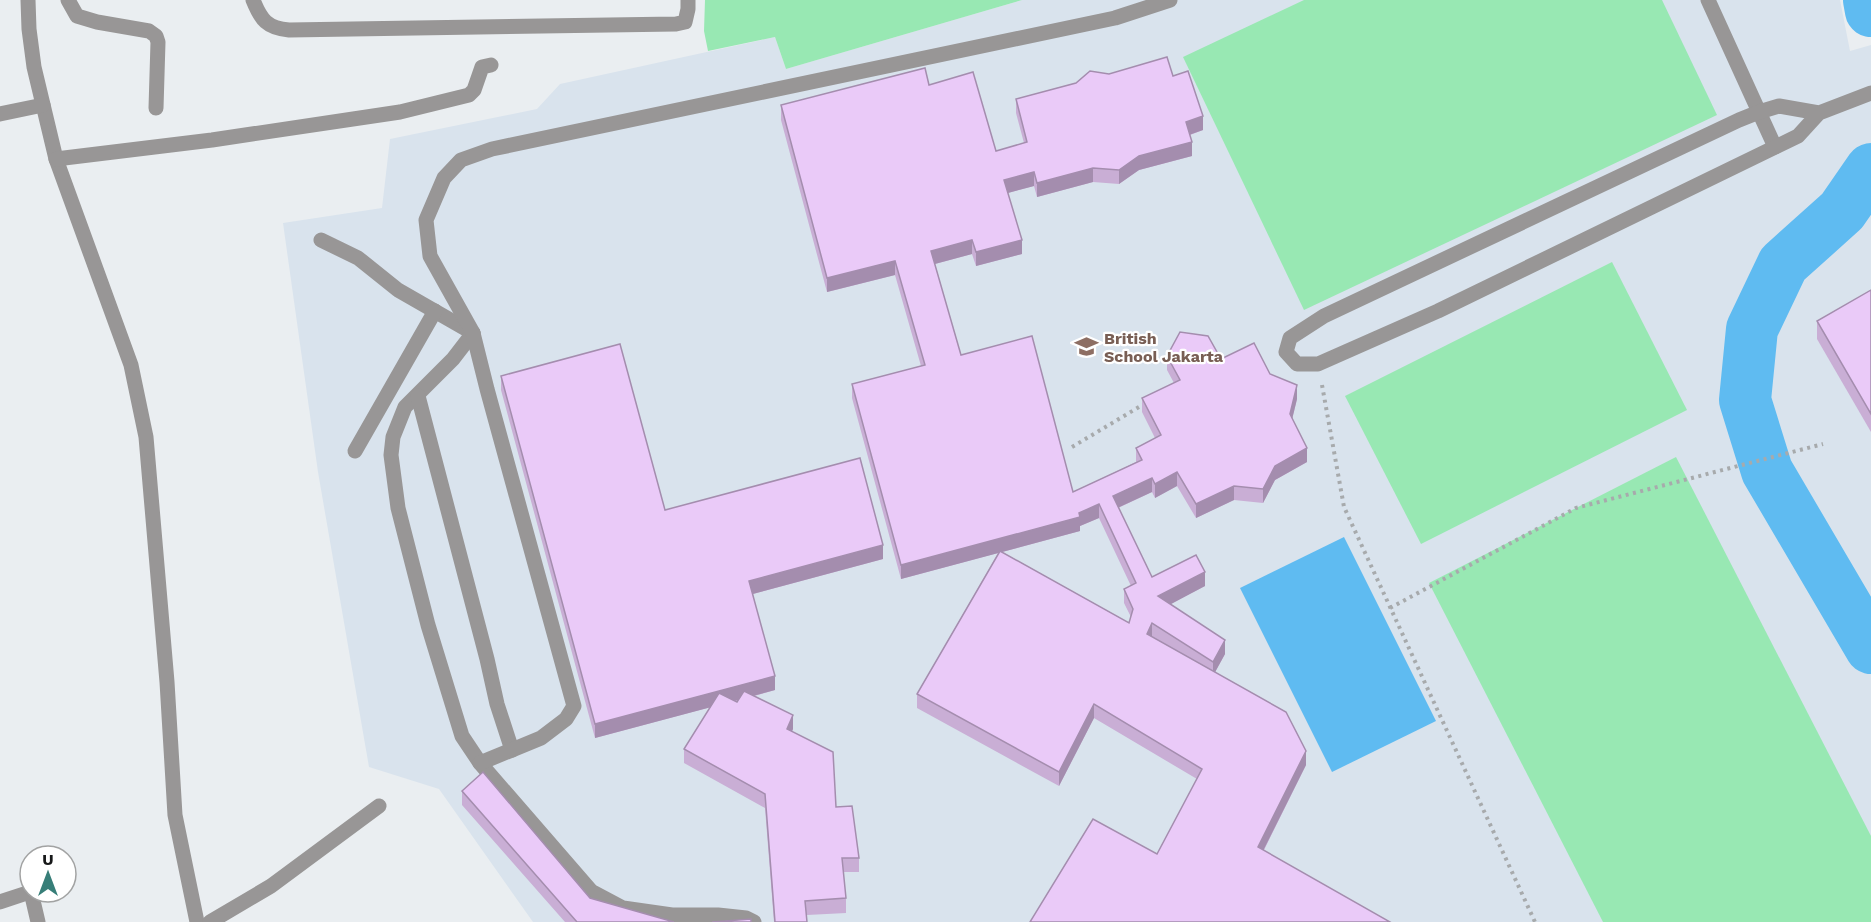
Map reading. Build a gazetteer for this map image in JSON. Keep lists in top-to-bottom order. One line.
{"places":{"school or university":["British School Jakarta"]},"north":"top"}
